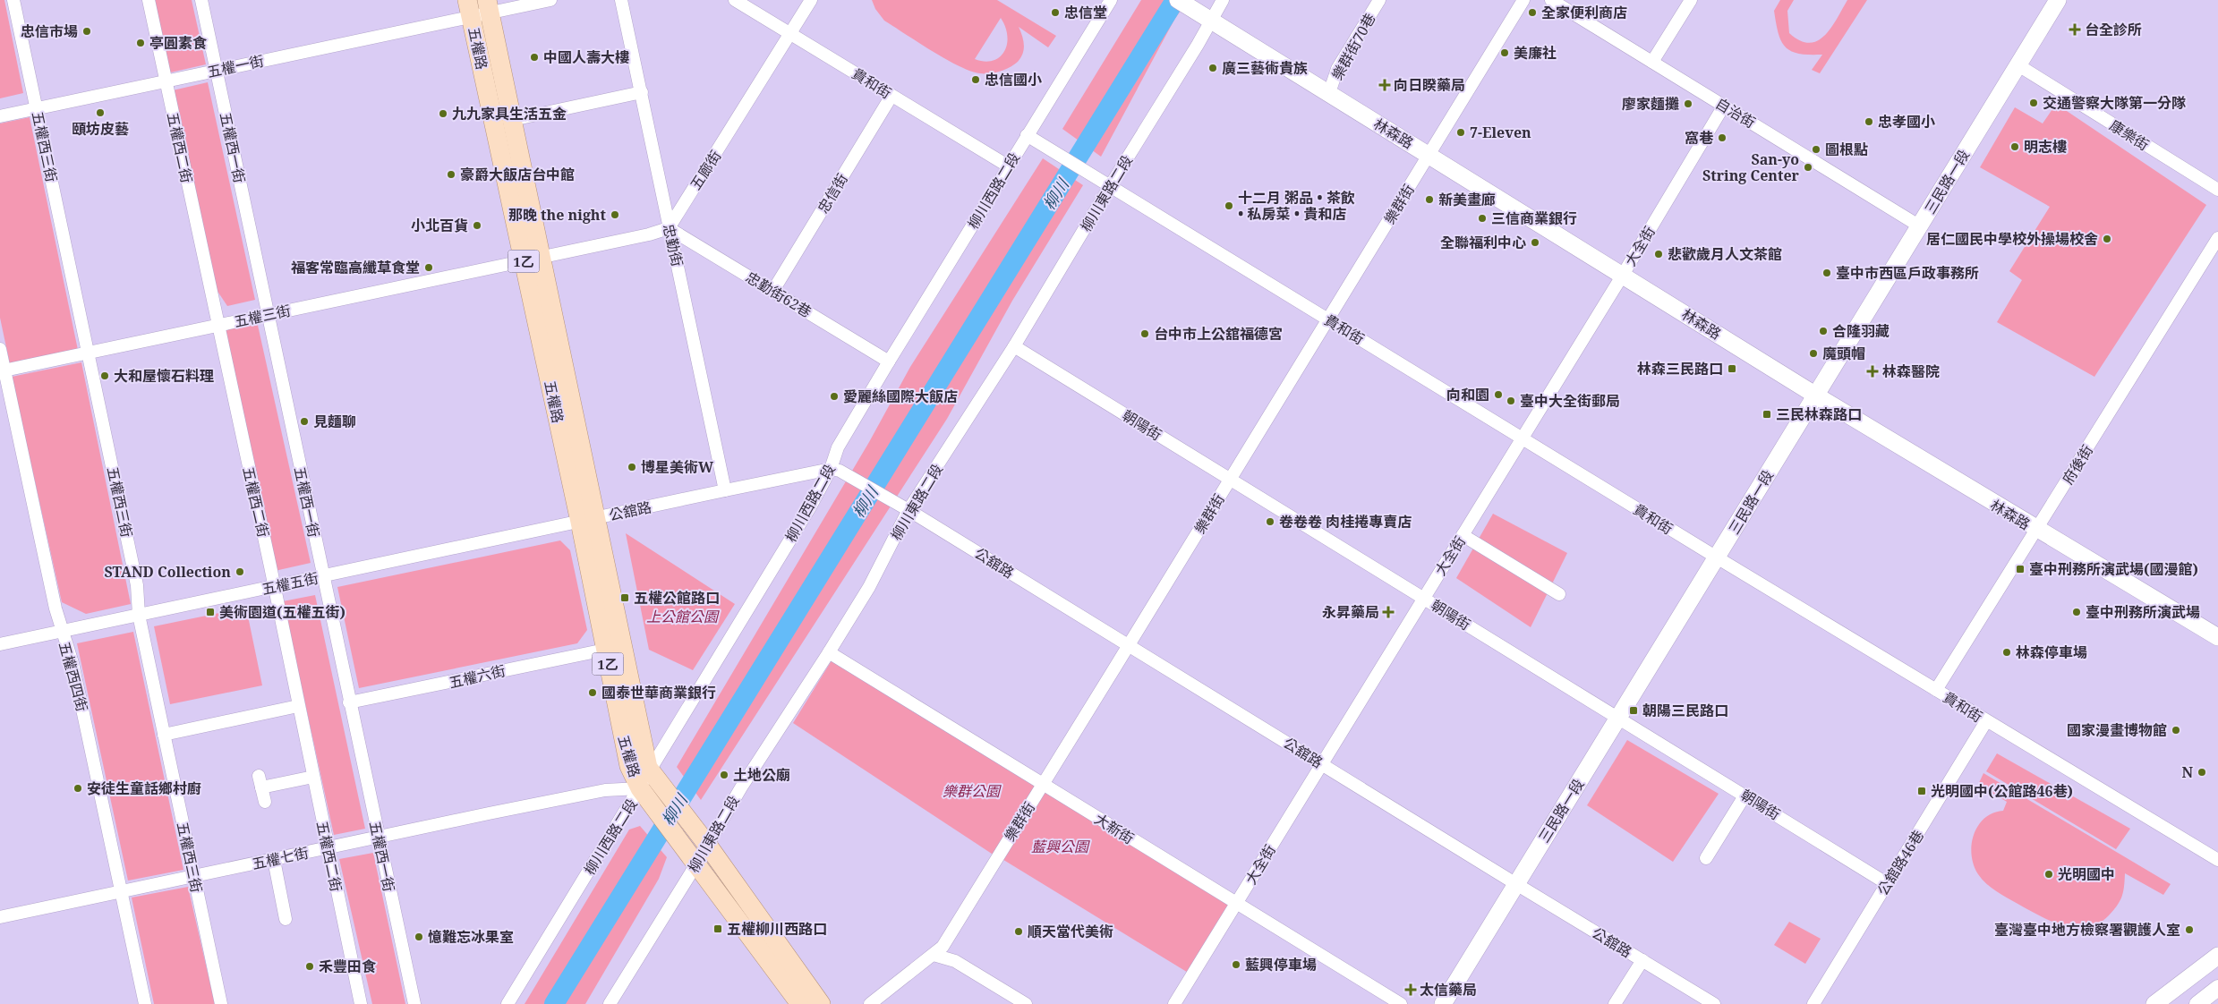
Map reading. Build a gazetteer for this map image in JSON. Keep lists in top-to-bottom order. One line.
{"streets":{"main road":["五權路","林森路","三民路一段","1乙"],"street":["樂群街70巷","五權一街","貴和街","自治街","康樂街","五權西三街","五權西二街","五權西一街","五廊街","柳川西路二段","忠信街","柳川東路二段","樂群街","忠勤街","大全街","忠勤街62巷","五權三街","朝陽街","府後街","公舘路","五權五街","五權西四街","五權六街","大新街","五權七街","公舘路46巷"]},"crossings":[["樂群街70巷","林森路"],["五權路","五權一街"],["五權路","柳川西路二段"],["五權路","1乙"],["五權路","五權三街"],["五權路","公舘路"],["五權路","五權五街"],["五權路","五權六街"],["五權路","五權七街"],["五權一街","五權西三街"],["五權一街","五權西二街"],["五權一街","五權西一街"],["貴和街","五廊街"],["貴和街","三民路一段"],["貴和街","柳川西路二段"],["貴和街","忠信街"],["貴和街","柳川東路二段"],["貴和街","樂群街"],["貴和街","大全街"],["貴和街","府後街"],["貴和街","公舘路46巷"],["自治街","三民路一段"],["自治街","大全街"],["林森路","三民路一段"],["林森路","柳川東路二段"],["林森路","樂群街"],["林森路","大全街"],["林森路","府後街"],["康樂街","三民路一段"],["五權西三街","五權三街"],["五權西三街","五權五街"],["五權西三街","五權七街"],["五權西二街","五權三街"],["五權西二街","五權五街"],["五權西二街","五權七街"],["五權西一街","五權三街"],["五權西一街","五權五街"],["五權西一街","五權六街"],["五權西一街","五權七街"],["五廊街","忠勤街"],["五廊街","忠勤街62巷"],["三民路一段","朝陽街"],["三民路一段","公舘路"],["柳川西路二段","1乙"],["柳川西路二段","忠勤街62巷"],["柳川西路二段","公舘路"],["柳川西路二段","五權七街"],["忠信街","忠勤街62巷"],["柳川東路二段","1乙"],["柳川東路二段","朝陽街"],["柳川東路二段","公舘路"],["柳川東路二段","大新街"],["樂群街","朝陽街"],["樂群街","公舘路"],["樂群街","大新街"],["忠勤街","忠勤街62巷"],["忠勤街","公舘路"],["大全街","朝陽街"],["大全街","公舘路"],["大全街","大新街"],["1乙","五權七街"],["五權三街","五權西四街"],["朝陽街","公舘路46巷"],["公舘路","五權五街"],["五權五街","五權西四街"],["五權西四街","五權七街"]],"water":["柳川"],"parks":["上公館公園","樂群公園","藍興公園"],"places":{"other":["忠信堂","全家便利商店","忠信市場","亭圓素食","美廉社","中國人壽大樓","廣三藝術貴族","忠信國小","交通警察大隊第一分隊","廖家麵攤","頤坊皮藝","九九家具生活五金","忠孝國小","7-Eleven","窩巷","明志樓","圖根點","San-yo String Center","豪爵大飯店台中館","新美畫廊","十二月 粥品 • 茶飲 • 私房菜 • 貴和店","那晚 the night","三信商業銀行","小北百貨","居仁國民中學校外操場校舍","全聯福利中心","悲歡歲月人文茶館","福客常臨高纖草食堂","臺中市西區戶政事務所","合隆羽藏","台中市上公舘福德宮","魔頭帽","大和屋懷石料理","向和園","愛麗絲國際大飯店","臺中大全街郵局","見麵聊","博星美術W","卷卷卷 肉桂捲專賣店","STAND Collection","臺中刑務所演武場","林森停車場","國泰世華商業銀行","國家漫畫博物館","N","土地公廟","安徒生童話鄉村廚","光明國中","臺灣臺中地方檢察署觀護人室","順天當代美術","憶難忘冰果室","藍興停車場","禾豐田食"],"health":["台全診所","向日睽藥局","林森醫院","永昇藥局","太信藥局"],"transit":["林森三民路口","三民林森路口","臺中刑務所演武場(國漫館)","五權公館路口","美術園道(五權五街)","朝陽三民路口","光明國中(公館路46巷)","五權柳川西路口"]}}
